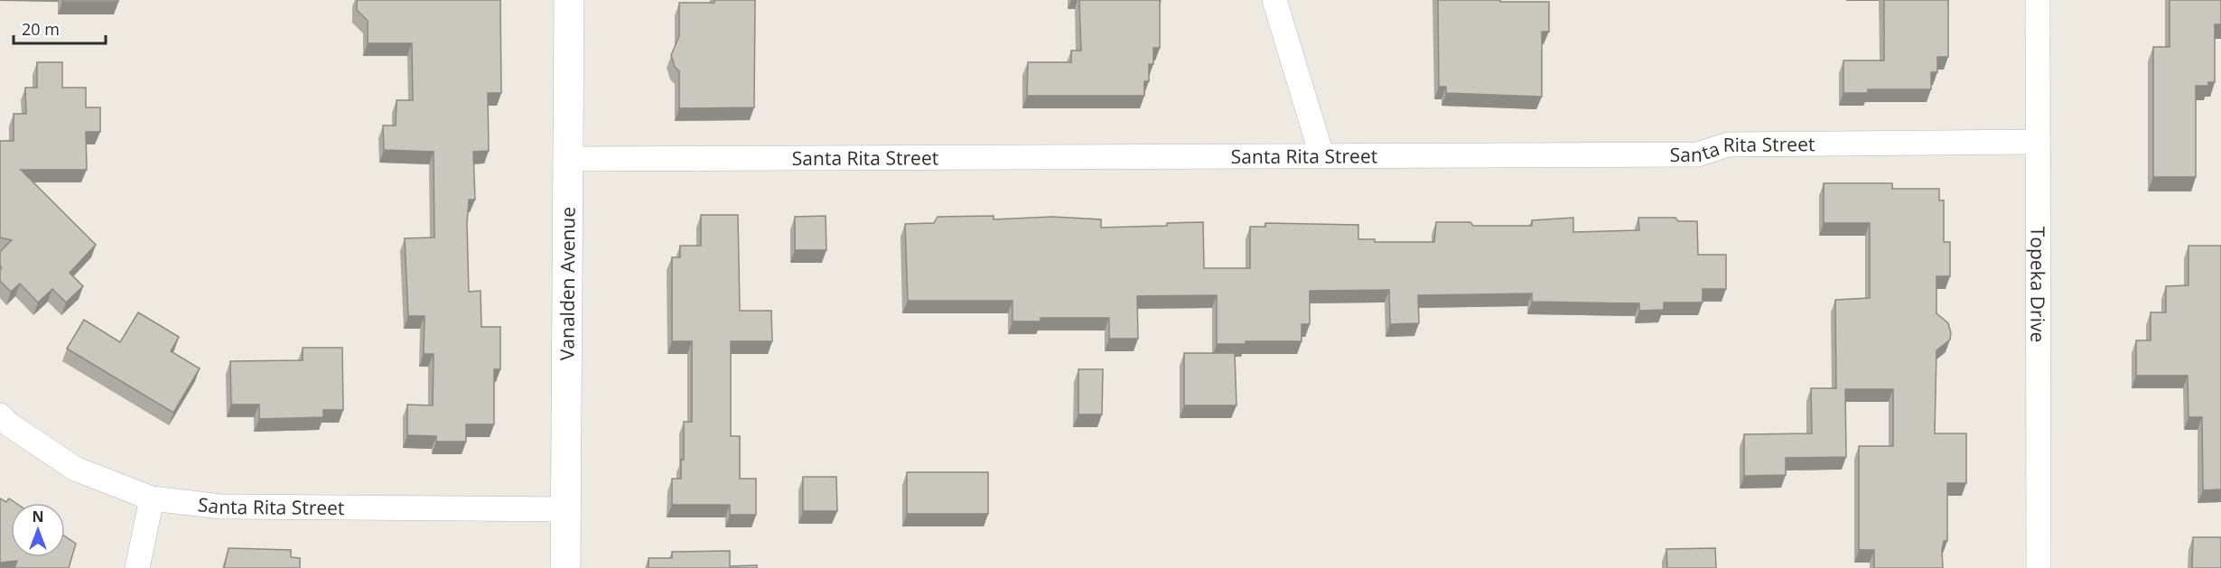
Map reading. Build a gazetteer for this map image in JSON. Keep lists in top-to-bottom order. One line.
{"streets":{"main road":["Vanalden Avenue"],"street":["Santa Rita Street","Topeka Drive"]},"crossings":[["Santa Rita Street","Topeka Drive"],["Santa Rita Street","Vanalden Avenue"]],"scale_bar":"20 m","north":"top"}
